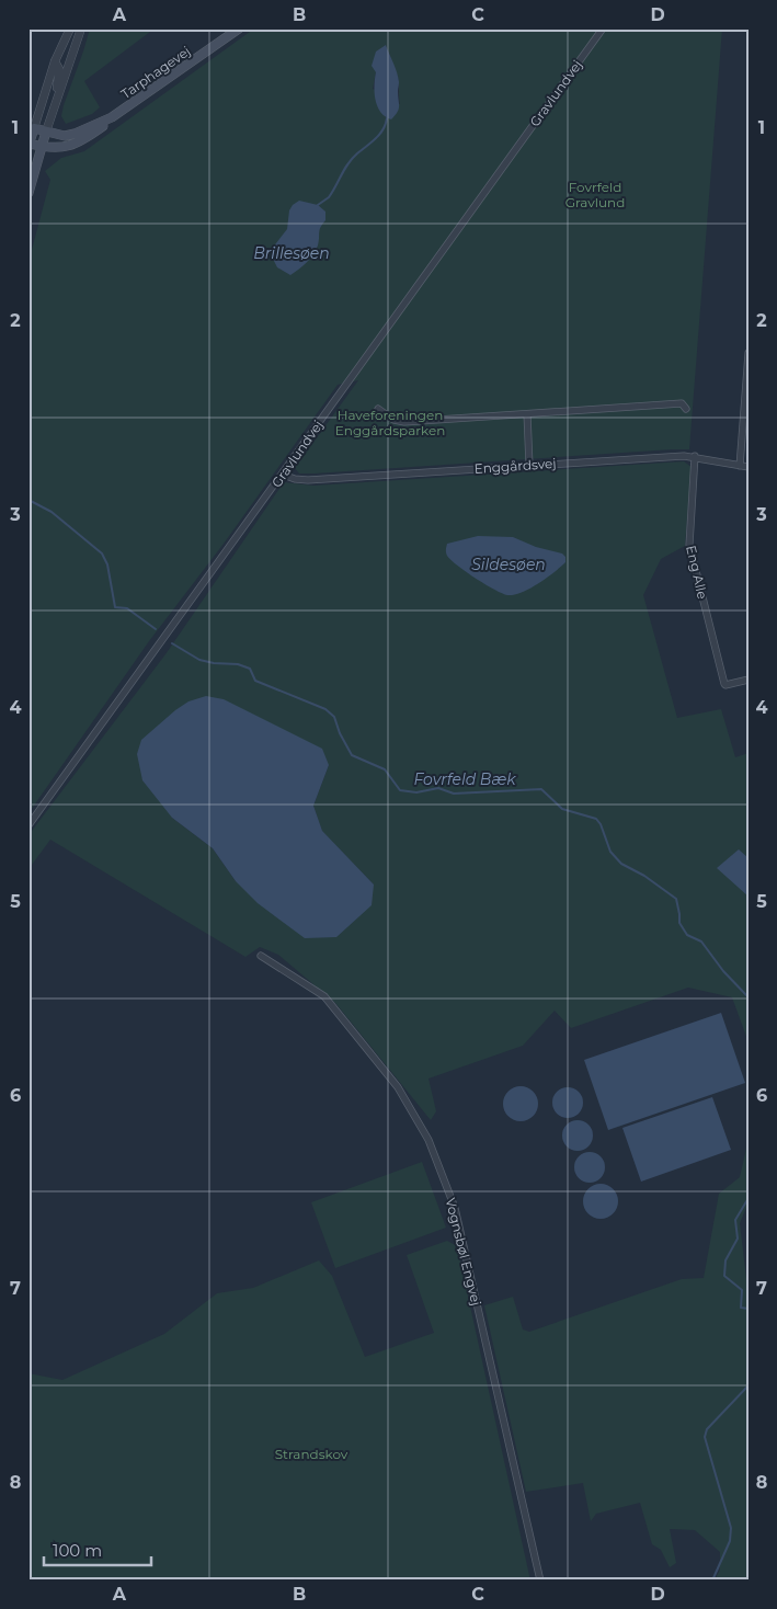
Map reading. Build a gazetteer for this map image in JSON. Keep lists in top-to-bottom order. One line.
{"streets":{"main road":["Tarphagevej"],"street":["Gravlundvej","Enggårdsvej","Eng Alle","Vognsbøl Engvej"]},"crossings":[["Gravlundvej","Enggårdsvej"],["Enggårdsvej","Eng Alle"]],"water":["Brillesøen","Sildesøen","Fovrfeld Bæk"],"parks":["Fovrfeld Gravlund","Haveforeningen Enggårdsparken","Strandskov"],"scale_bar":"100 m","grid":{"columns":["A","B","C","D"],"rows":["1","2","3","4","5","6","7","8"]}}
